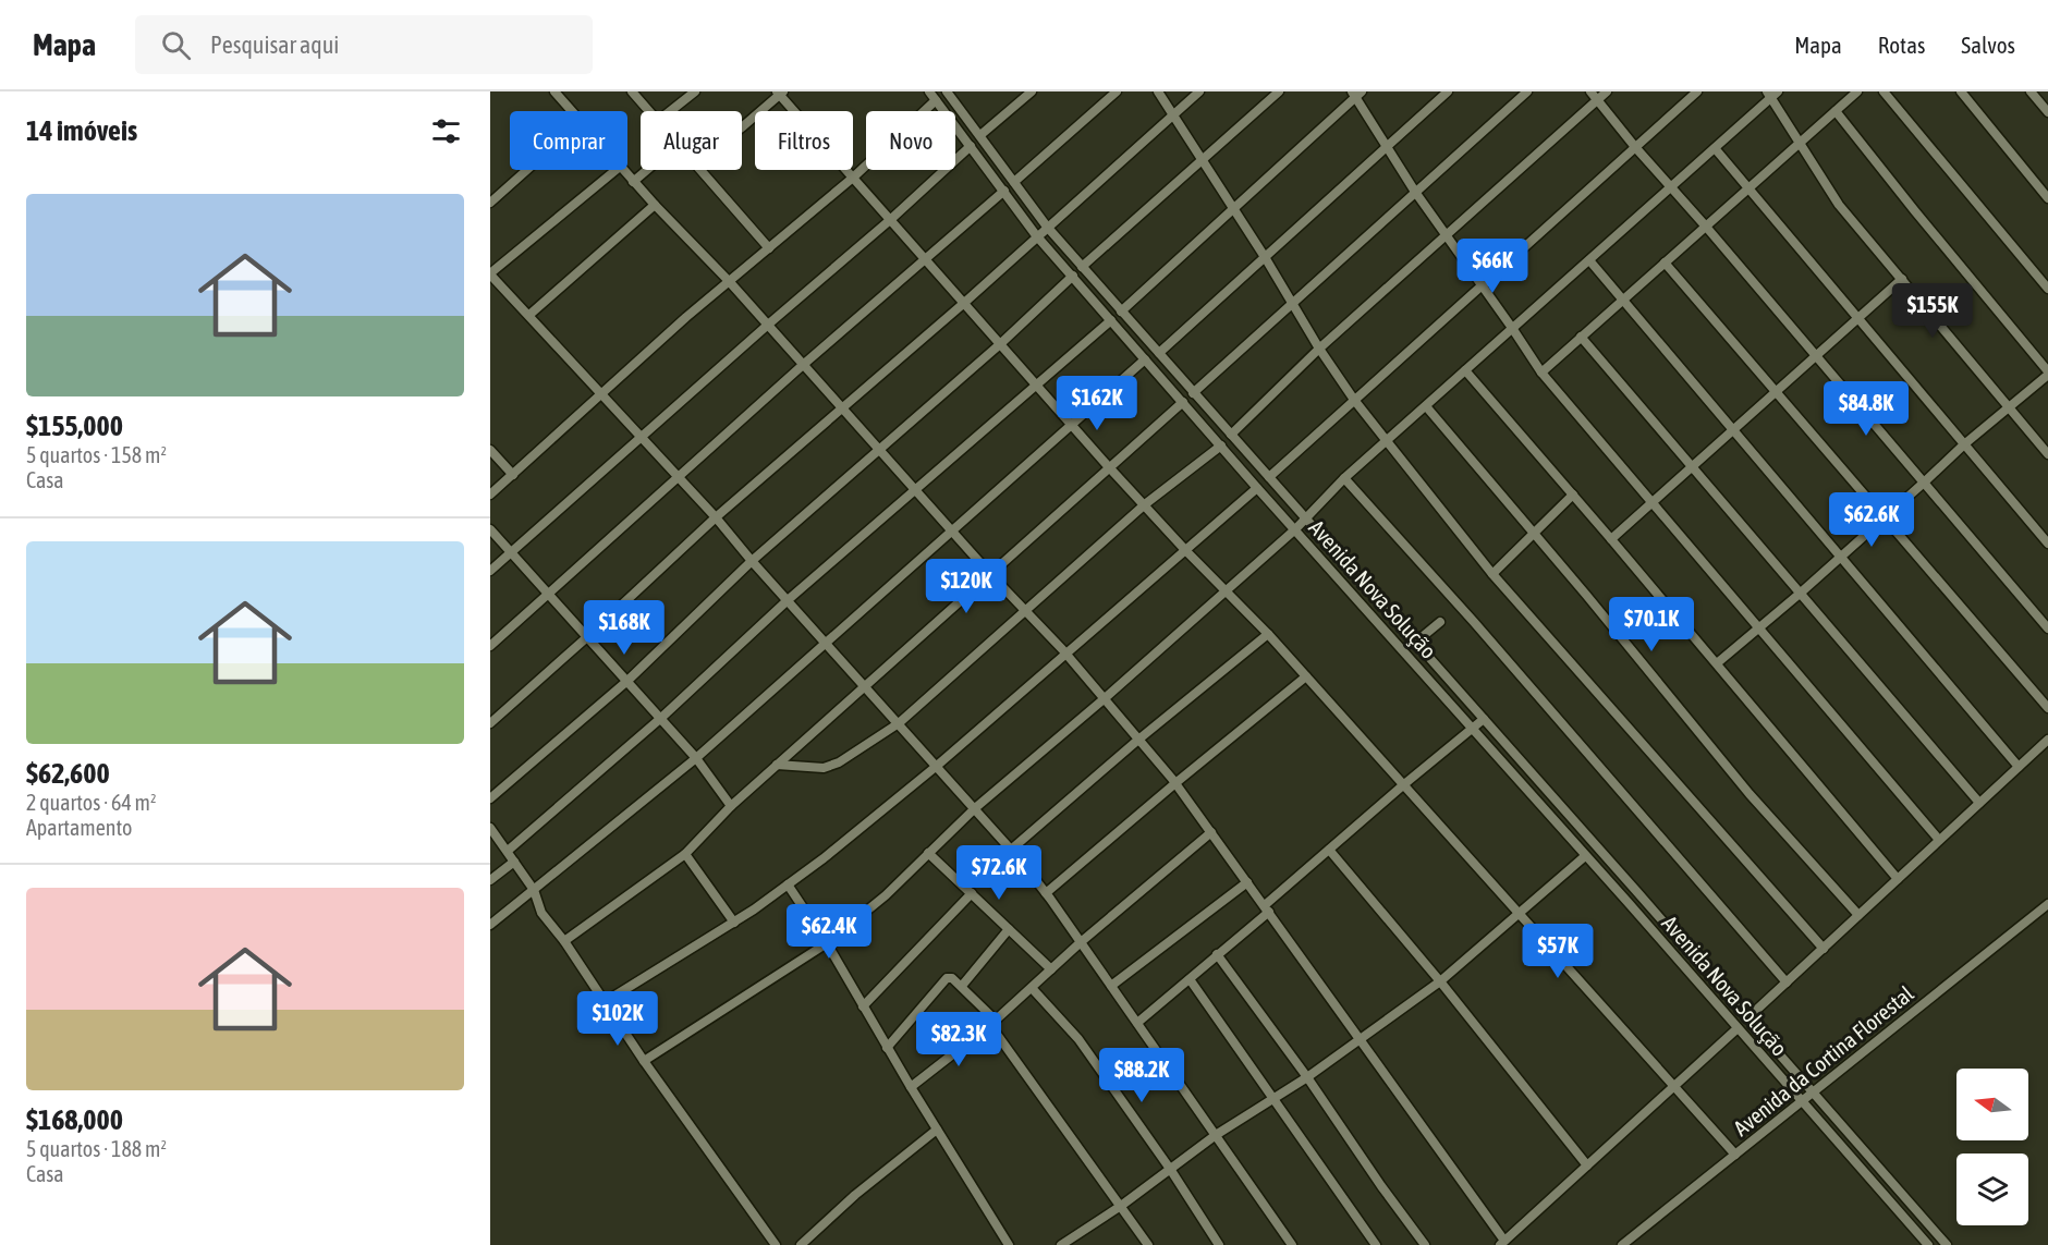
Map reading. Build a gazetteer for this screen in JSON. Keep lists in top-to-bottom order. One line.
{"streets":{"street":["Avenida Nova Solução","Avenida da Cortina Florestal"]},"crossings":[["Avenida Nova Solução","Avenida da Cortina Florestal"]],"north":"left","page":{"header":"Mapa","search":"Pesquisar aqui","nav":["Mapa","Rotas","Salvos"],"heading":"14 imóveis","chip":["Comprar","Alugar","Filtros","Novo"],"list":[{"name":"$155,000","note":"5 quartos · 158 m² · Casa"},{"name":"$62,600","note":"2 quartos · 64 m² · Apartamento"},{"name":"$168,000","note":"5 quartos · 188 m² · Casa"}],"price":["$66K","$155K","$162K","$84.8K","$62.6K","$120K","$70.1K","$168K","$72.6K","$62.4K","$57K","$102K","$82.3K","$88.2K"]}}
